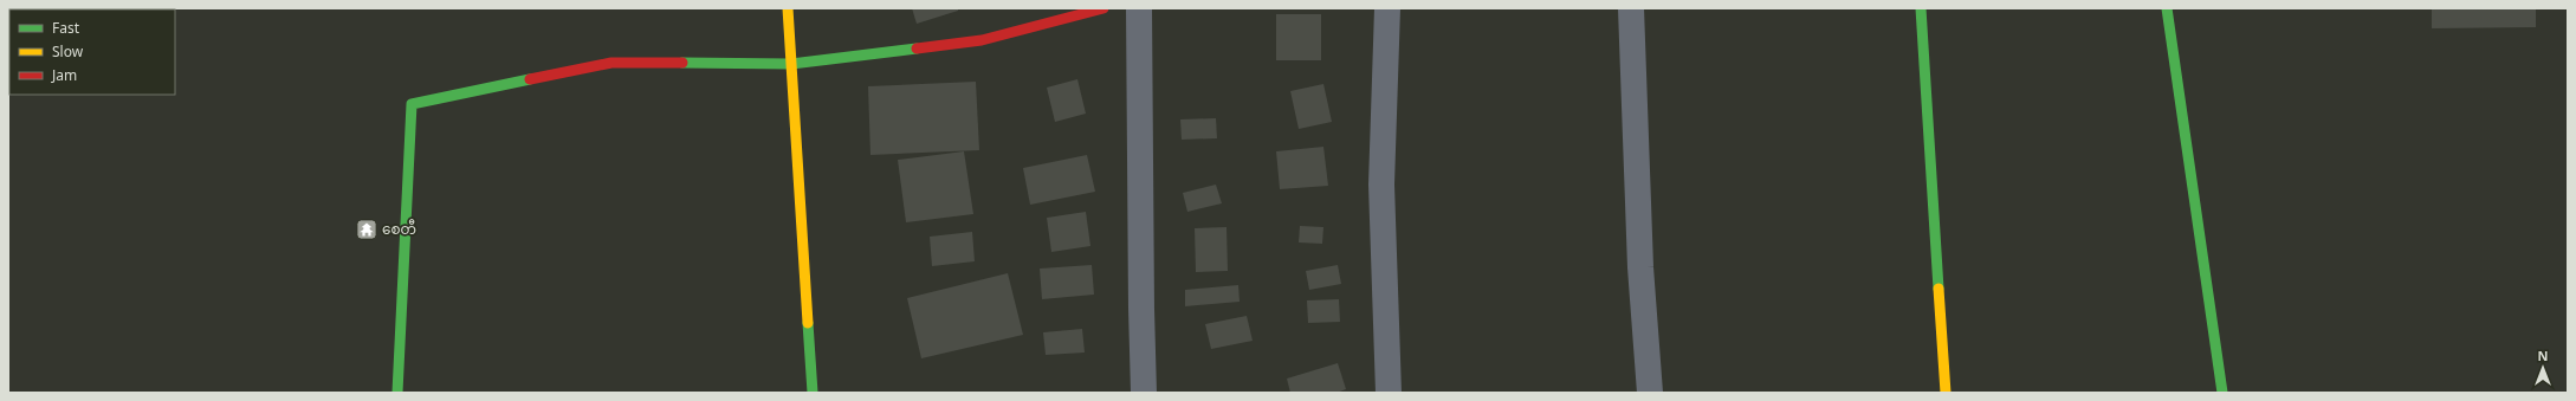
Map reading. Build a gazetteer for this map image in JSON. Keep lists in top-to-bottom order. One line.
{"places":{"temple":["စေတီ"]},"legend":["Fast","Slow","Jam"],"north":"top"}
